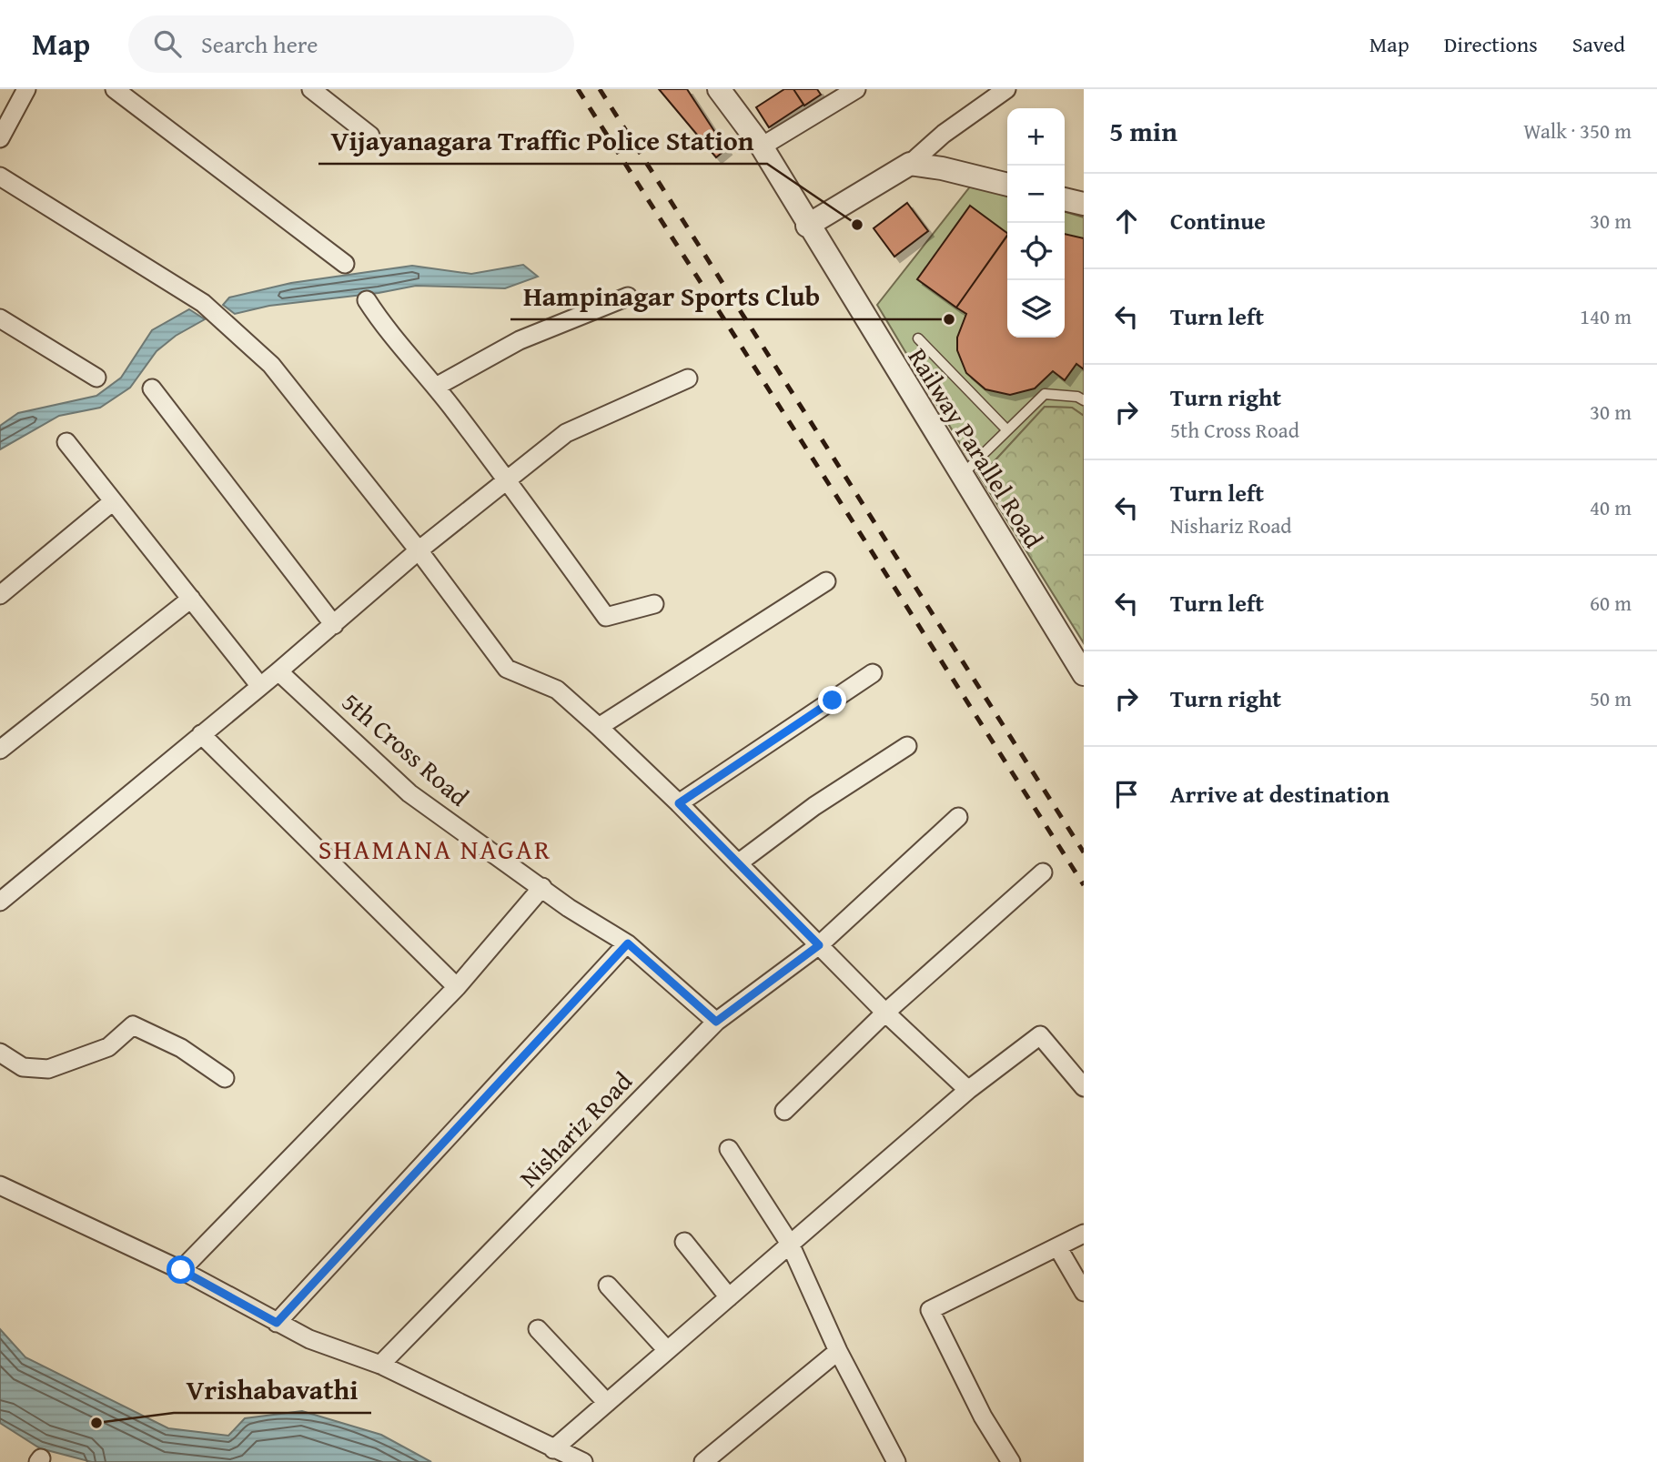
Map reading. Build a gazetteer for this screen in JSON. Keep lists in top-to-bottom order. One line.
{"streets":{"street":["Railway Parallel Road","5th Cross Road","Nishariz Road"]},"crossings":[["5th Cross Road","Nishariz Road"]],"districts":["SHAMANA NAGAR"],"places":["Vijayanagara Traffic Police Station","Hampinagar Sports Club","Vrishabavathi"],"page":{"header":"Map","search":"Search here","nav":["Map","Directions","Saved"],"heading":["5 min","Walk · 350 m"],"map_buttons":["+","−"],"list":[["Continue","30 m"],["Turn left","140 m"],["Turn right","5th Cross Road","30 m"],["Turn left","Nishariz Road","40 m"],["Turn left","60 m"],["Turn right","50 m"],"Arrive at destination"]}}
